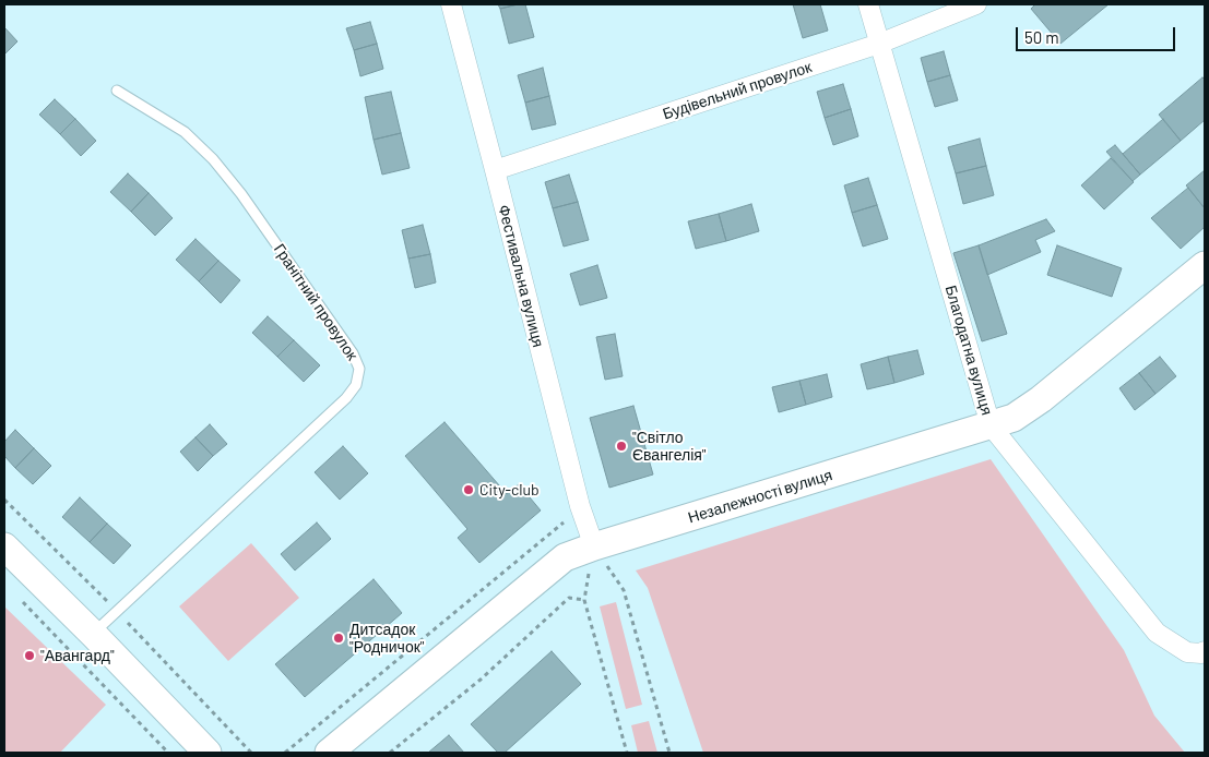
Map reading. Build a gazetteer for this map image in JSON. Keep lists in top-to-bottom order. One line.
{"streets":{"street":["Будівельний провулок","Фестивальна вулиця","Благодатна вулиця","Незалежності вулиця"],"lane":["Гранітний провулок"]},"crossings":[["Будівельний провулок","Фестивальна вулиця"],["Будівельний провулок","Благодатна вулиця"],["Фестивальна вулиця","Незалежності вулиця"],["Благодатна вулиця","Незалежності вулиця"]],"places":["\"Світло Євангелія\"","City-club","Дитсадок \"Родничок\"","\"Авангард\""],"scale_bar":"50 m"}
